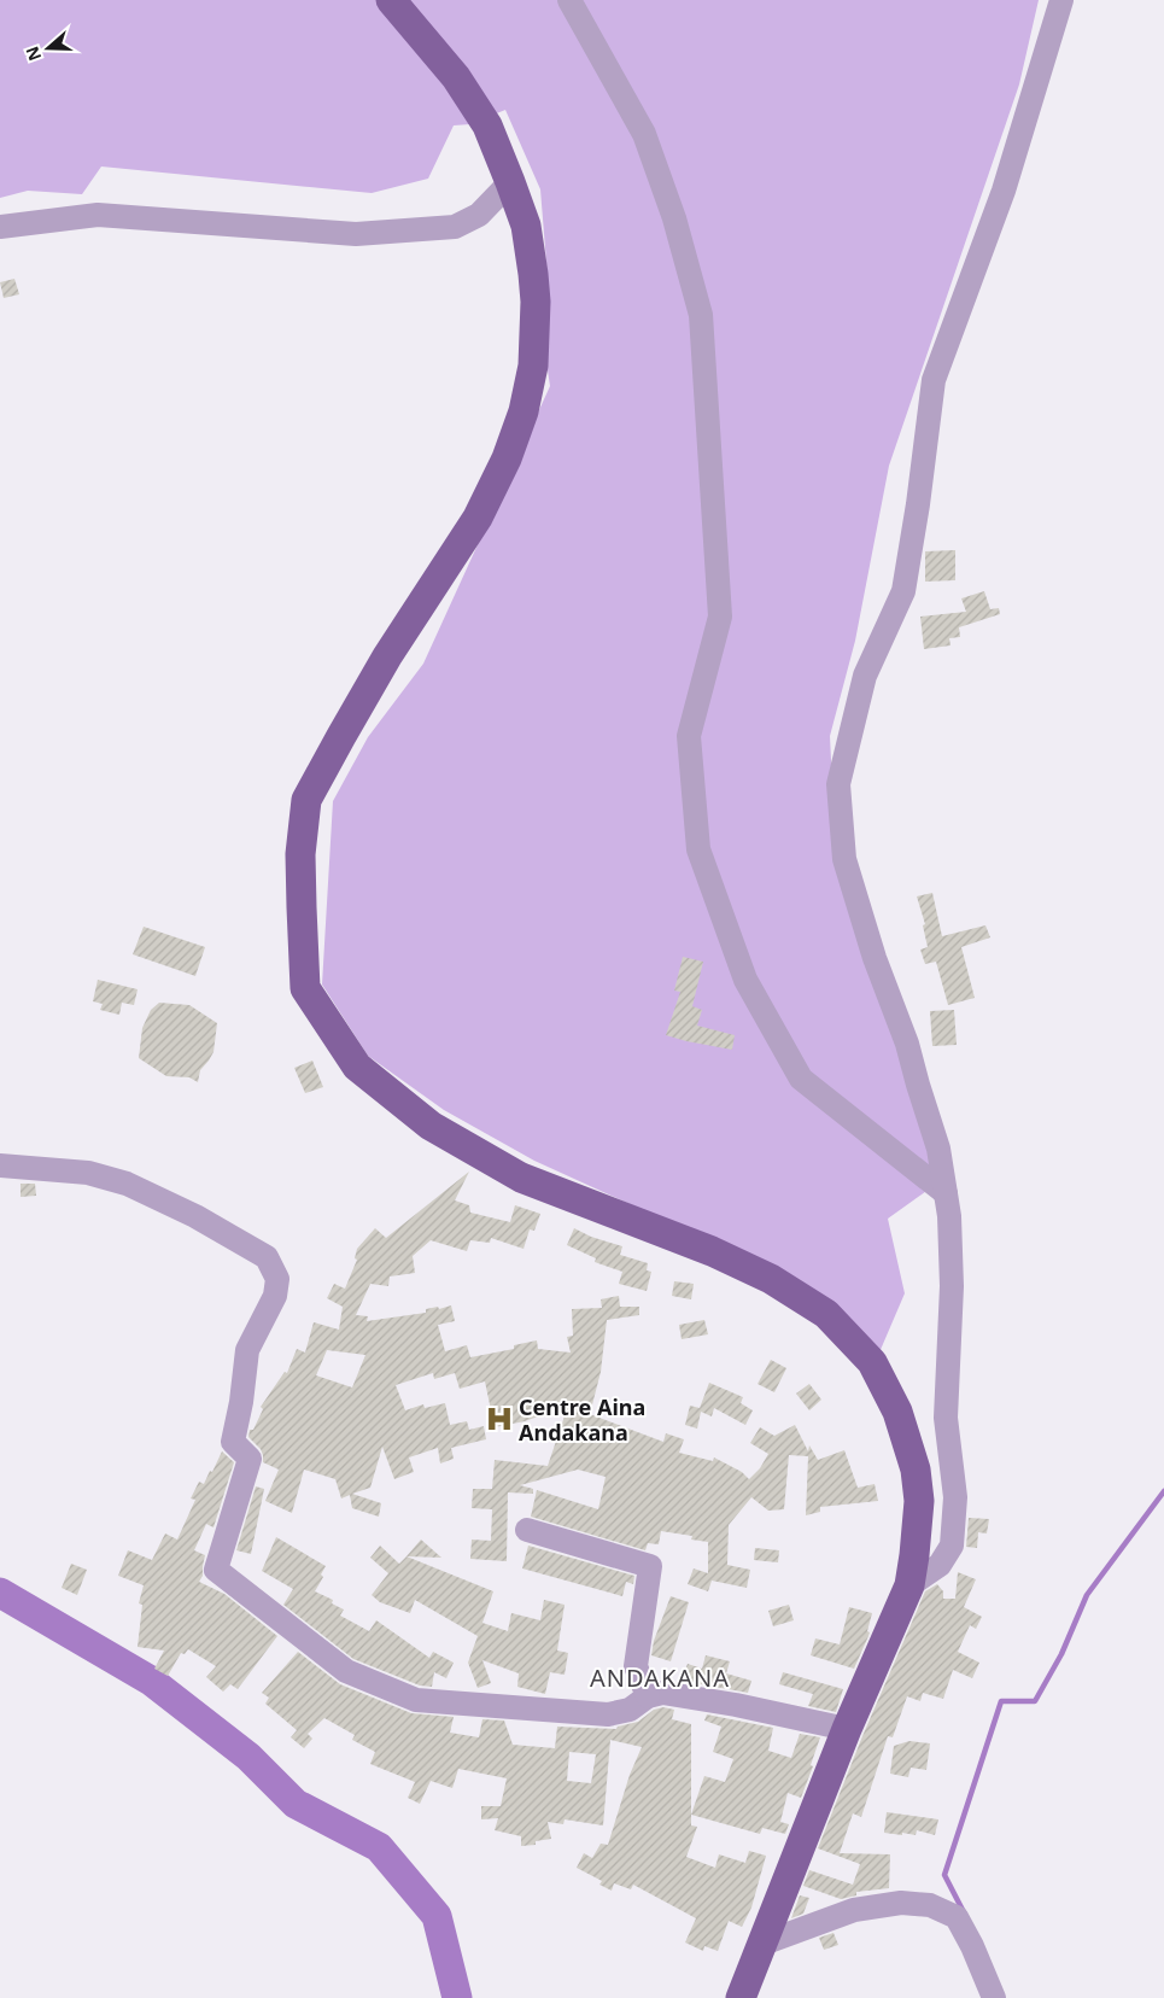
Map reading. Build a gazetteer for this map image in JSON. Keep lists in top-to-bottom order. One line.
{"districts":["ANDAKANA"],"places":{"hospital":["Centre Aina Andakana"]},"north":"left"}
